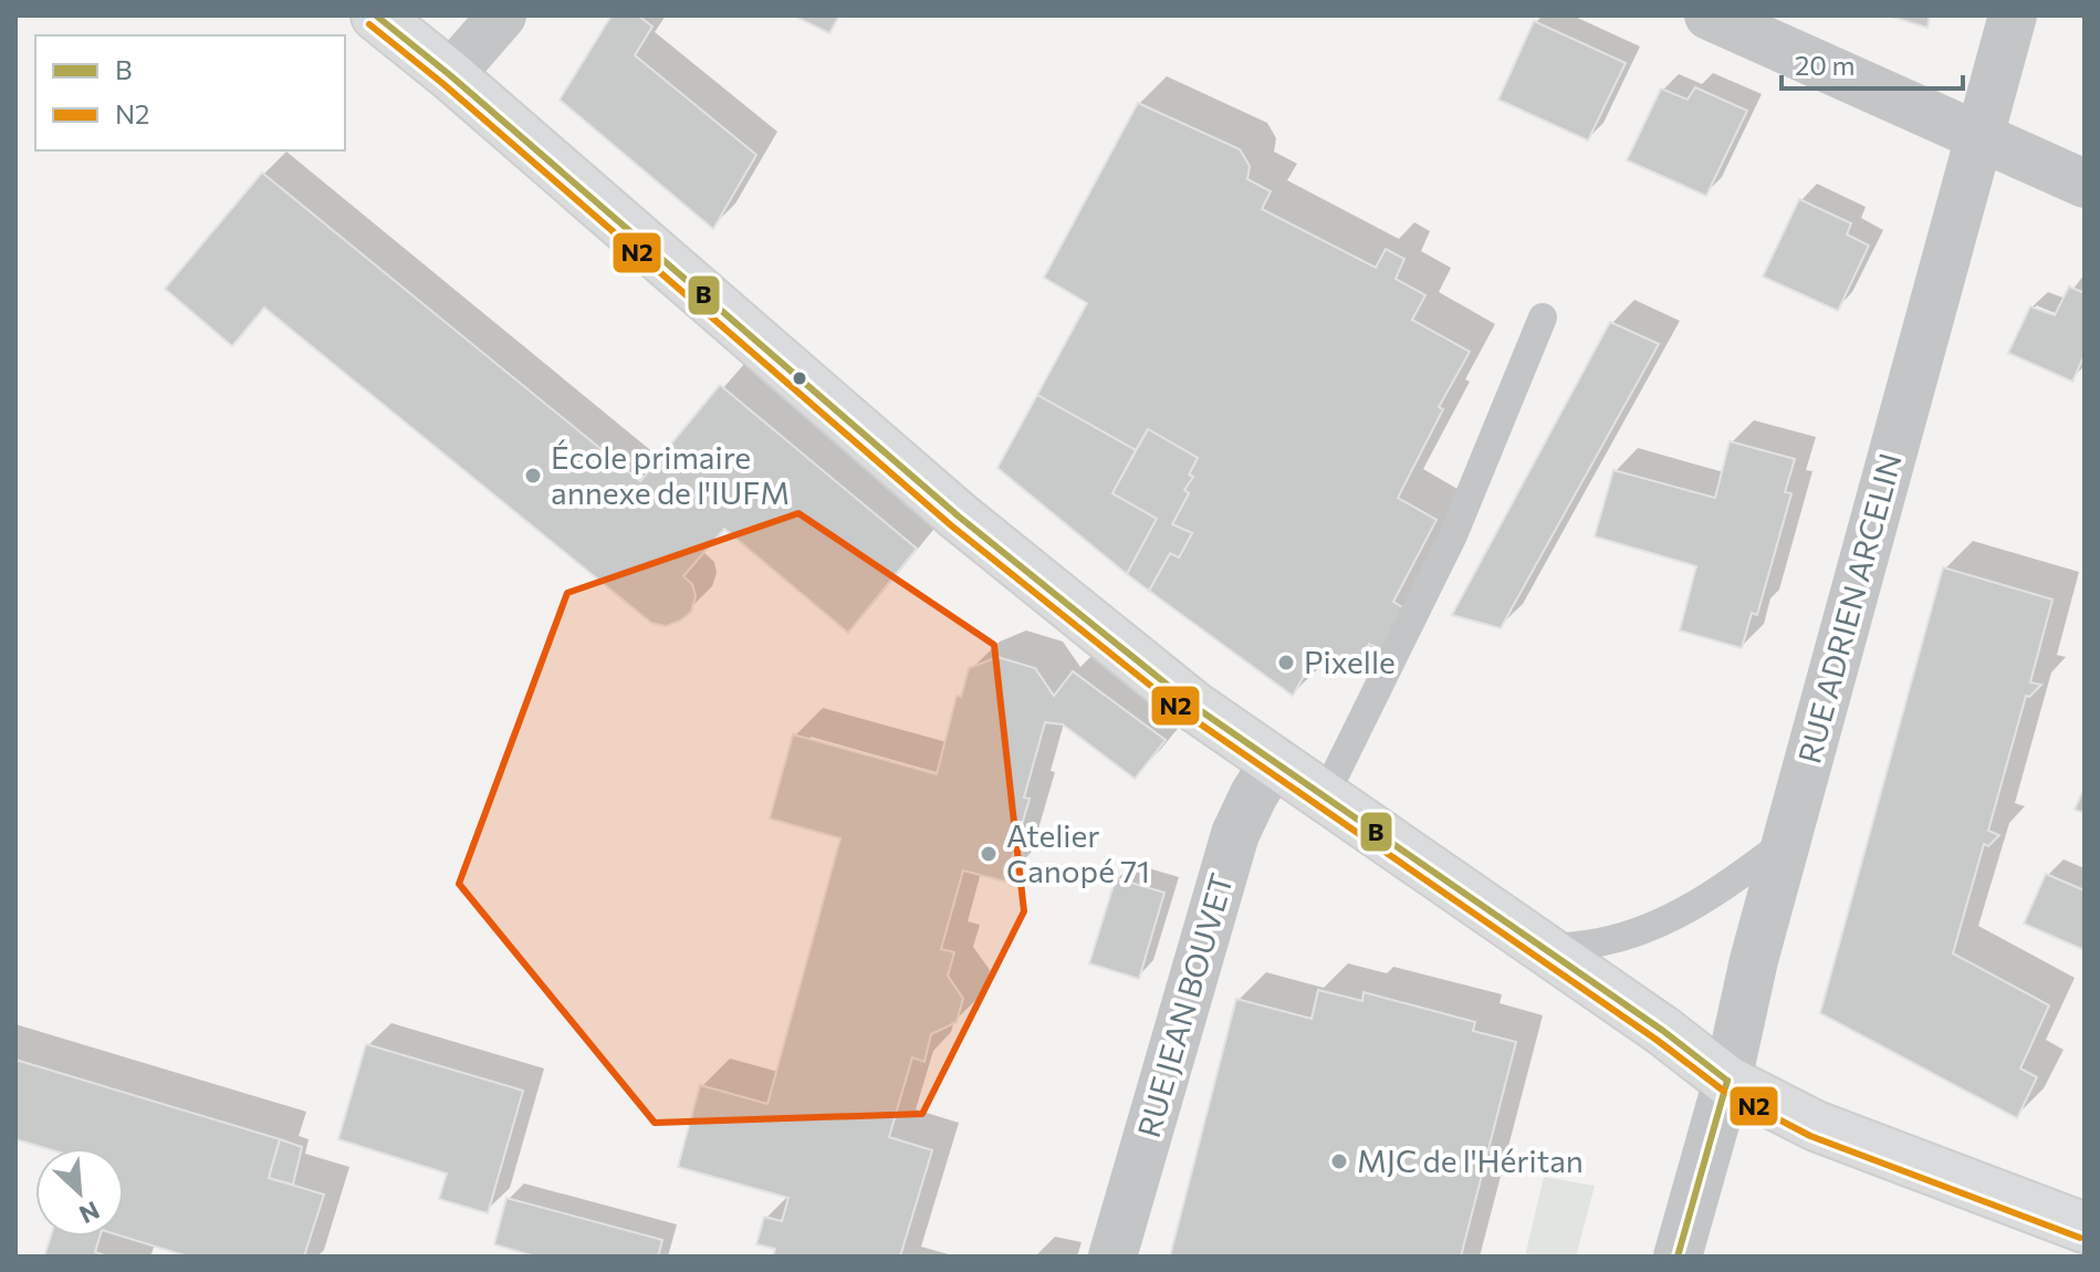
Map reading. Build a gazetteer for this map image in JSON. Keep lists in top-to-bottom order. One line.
{"streets":{"street":["RUE ADRIEN ARCELIN","RUE JEAN BOUVET"]},"places":["École primaire annexe de l'IUFM","Pixelle","Atelier Canopé 71","MJC de l'Héritan"],"lines":["transit line B","transit line N2"],"legend":["B","N2"],"scale_bar":"20 m","north":"bottom right"}
